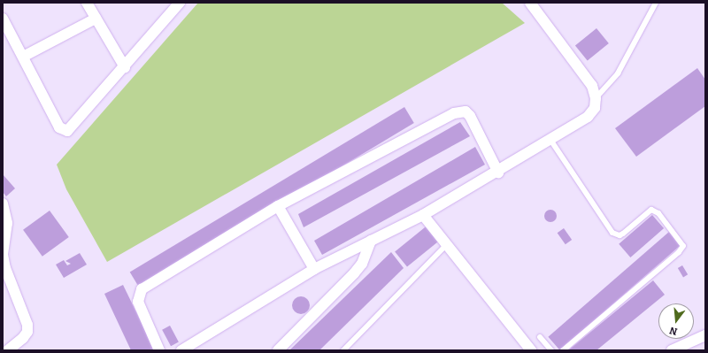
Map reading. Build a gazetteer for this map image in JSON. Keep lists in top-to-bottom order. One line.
{"north":"bottom"}
